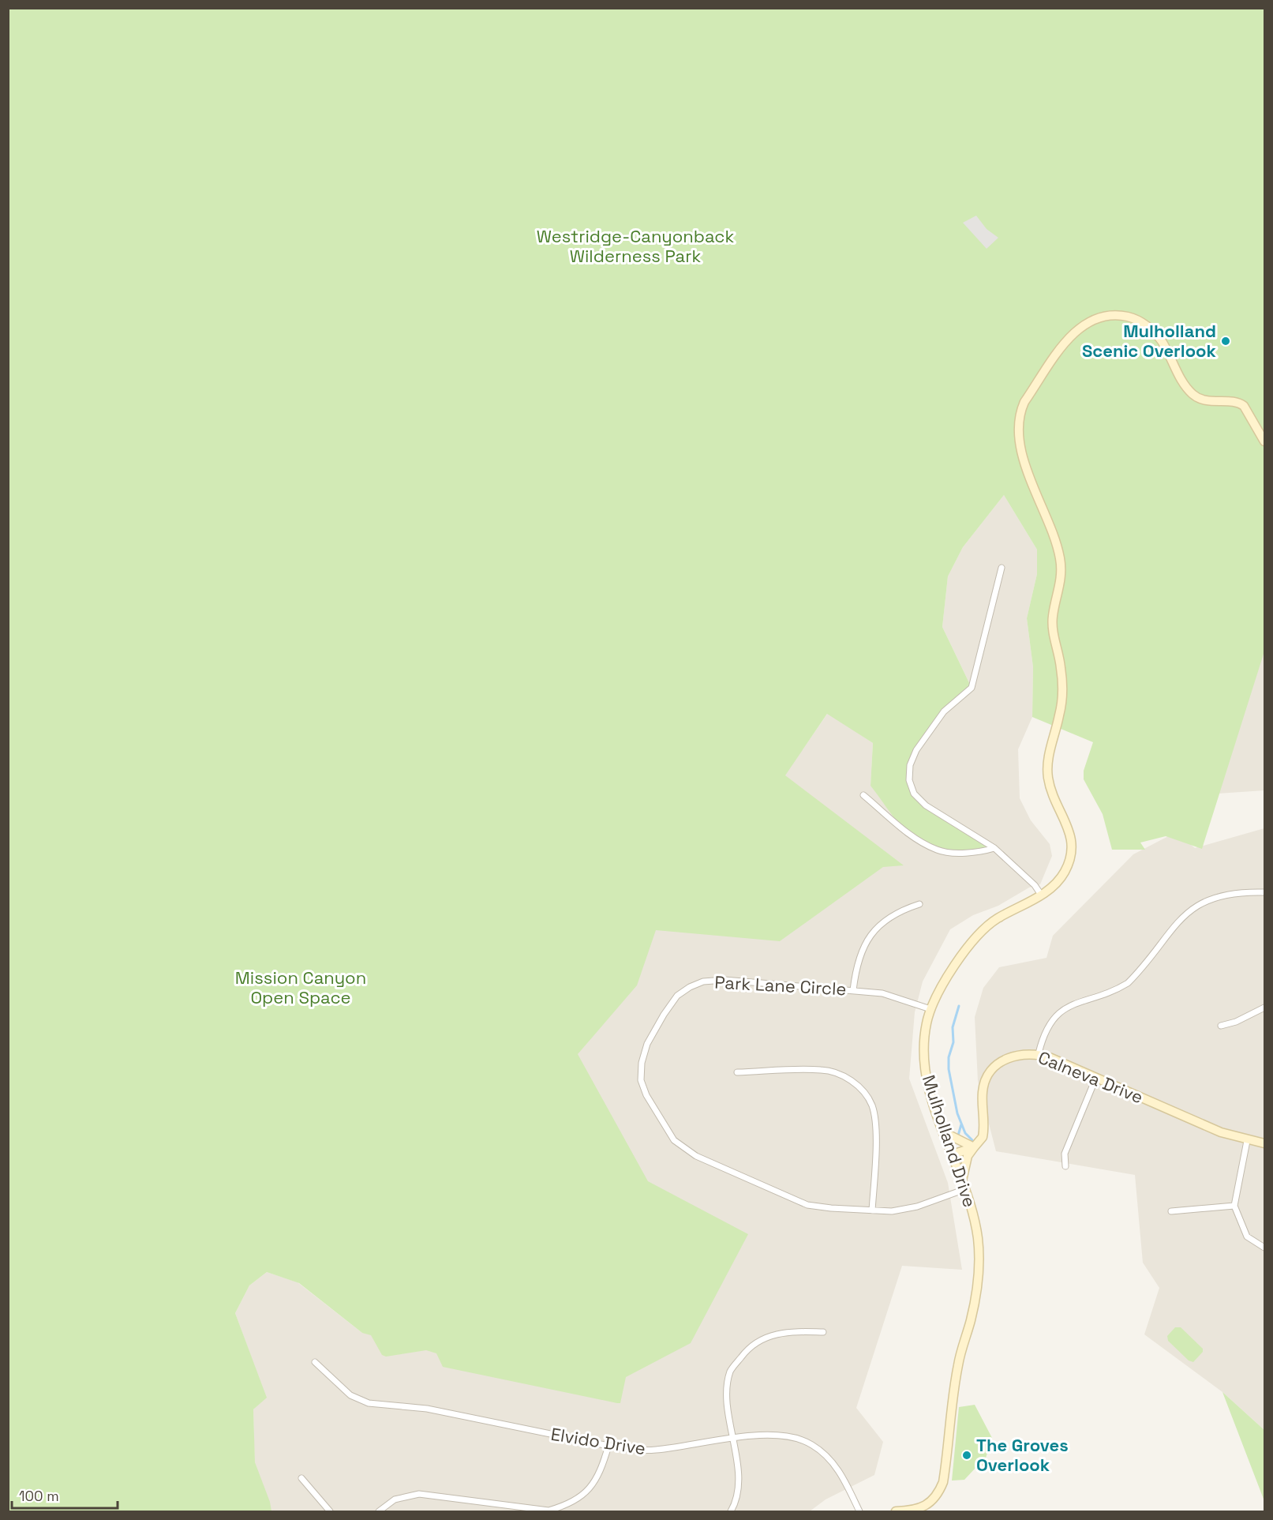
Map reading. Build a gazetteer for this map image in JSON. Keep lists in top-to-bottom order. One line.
{"streets":{"main road":["Calneva Drive","Mulholland Drive"],"street":["Park Lane Circle","Elvido Drive"]},"crossings":[["Park Lane Circle","Calneva Drive"],["Park Lane Circle","Mulholland Drive"],["Calneva Drive","Mulholland Drive"]],"parks":["Westridge-Canyonback Wilderness Park","Mission Canyon Open Space"],"places":["Mulholland Scenic Overlook","The Groves Overlook"],"scale_bar":"100 m"}
